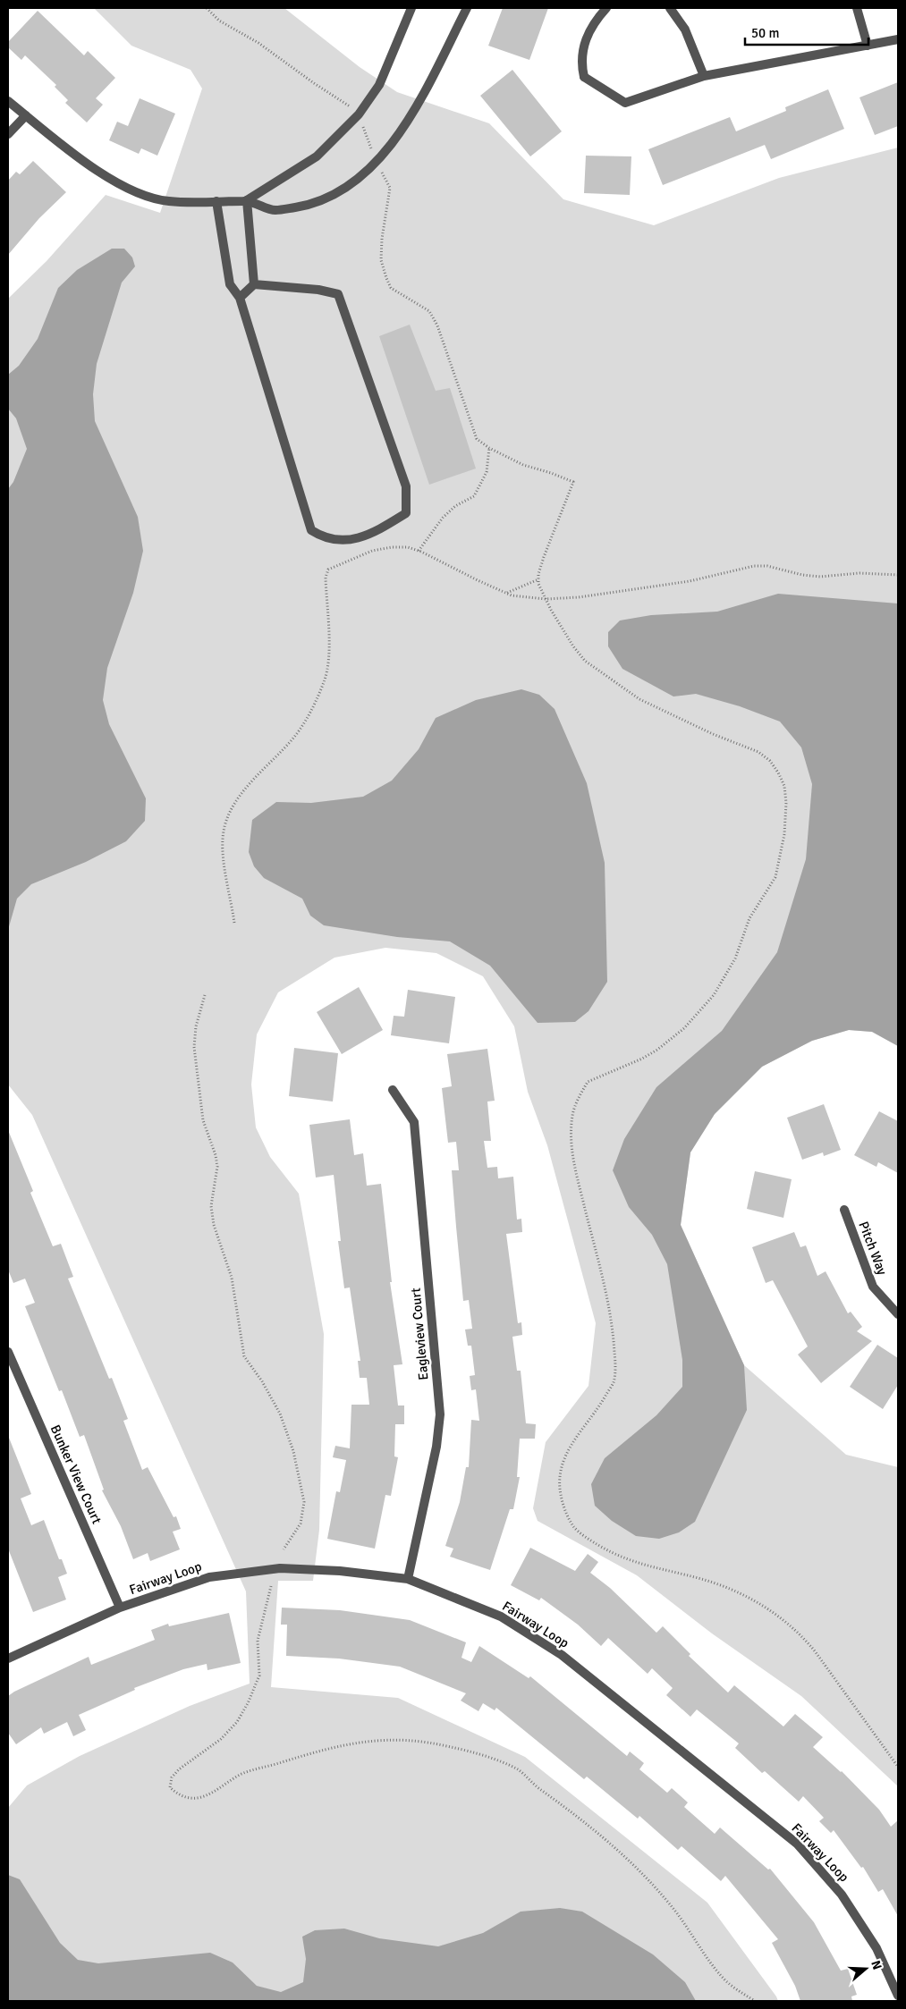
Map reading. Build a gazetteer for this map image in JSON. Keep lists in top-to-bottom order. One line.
{"streets":{"street":["Pitch Way","Eagleview Court","Bunker View Court","Fairway Loop"]},"crossings":[["Eagleview Court","Fairway Loop"],["Bunker View Court","Fairway Loop"]],"scale_bar":"50 m","north":"right"}
